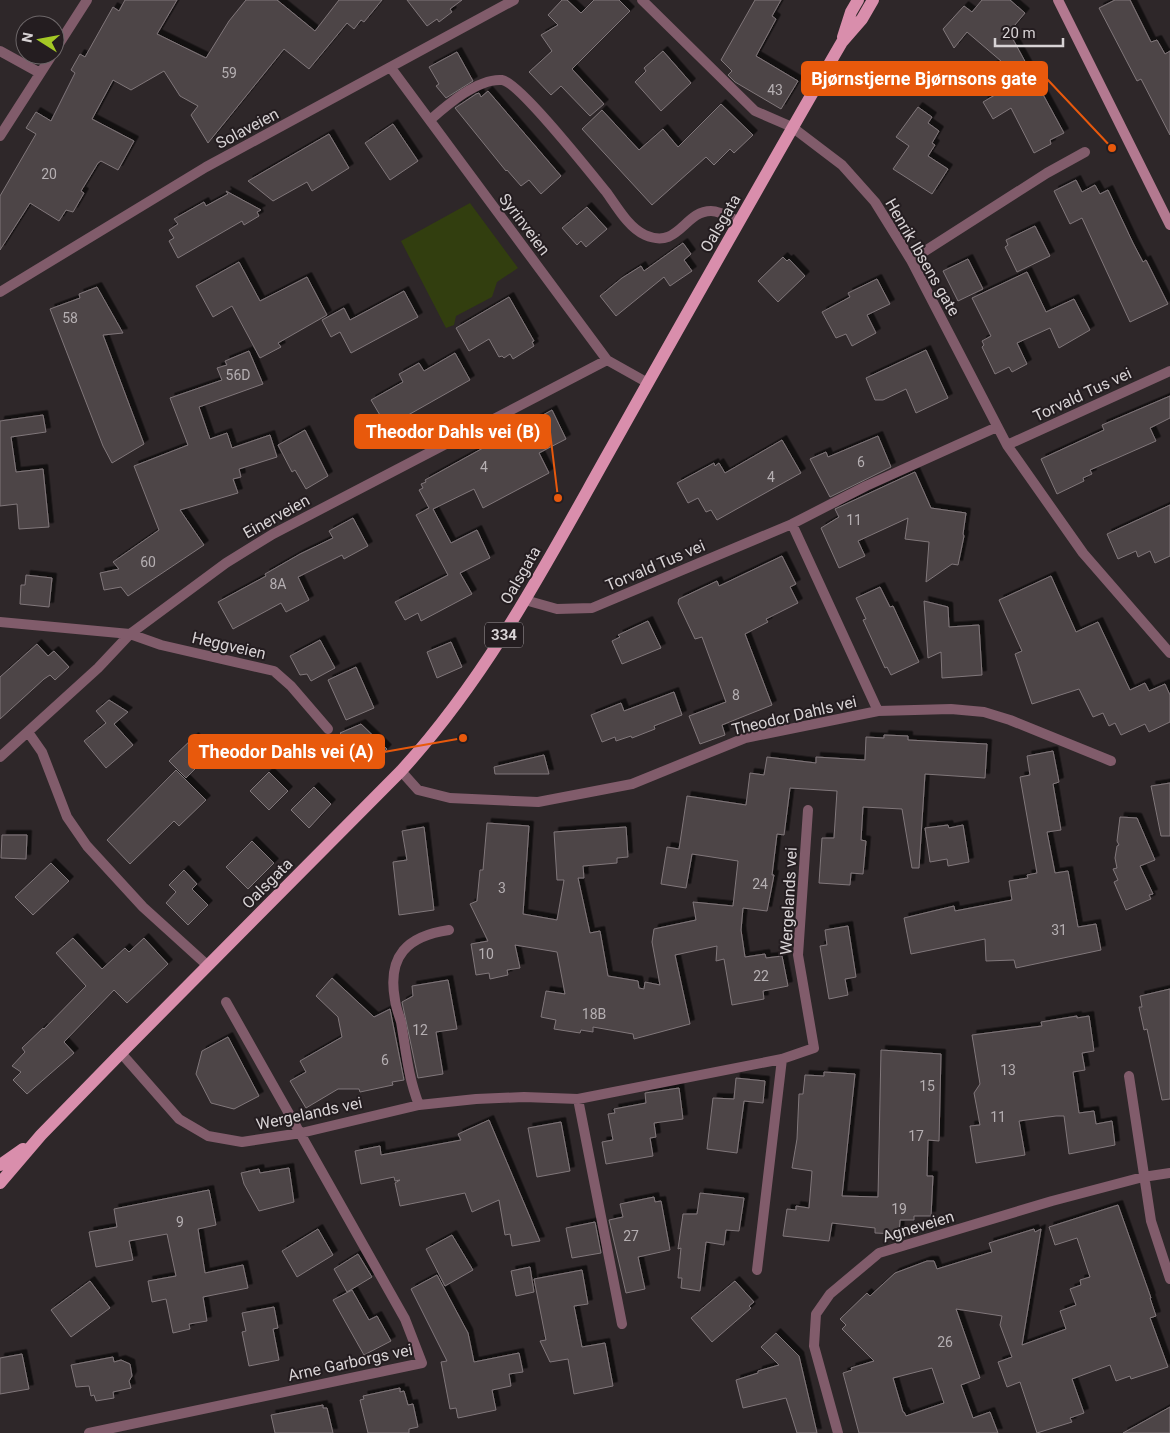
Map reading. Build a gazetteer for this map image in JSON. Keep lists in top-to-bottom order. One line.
{"streets":{"main road":["Oalsgata","334"],"street":["Solaveien","Syrinveien","Henrik Ibsens gate","Torvald Tus vei","Einerveien","Heggveien","Theodor Dahls vei","Wergelands vei","Agneveien","Arne Garborgs vei"]},"crossings":[["Solaveien","Syrinveien"],["Oalsgata","Syrinveien"],["Oalsgata","Henrik Ibsens gate"],["Oalsgata","Torvald Tus vei"],["Oalsgata","Theodor Dahls vei"],["Oalsgata","Wergelands vei"],["Syrinveien","Einerveien"],["Henrik Ibsens gate","Torvald Tus vei"],["Einerveien","Heggveien"],["Wergelands vei","Arne Garborgs vei"]],"places":["Bjørnstjerne Bjørnsons gate","Theodor Dahls vei (B)","Theodor Dahls vei (A)"],"house_numbers":["59","43","20","58","56D","6","4","4","11","60","8A","8","24","3","31","10","22","18B","12","6","13","15","11","17","19","9","27","26"],"scale_bar":"20 m","north":"left"}
